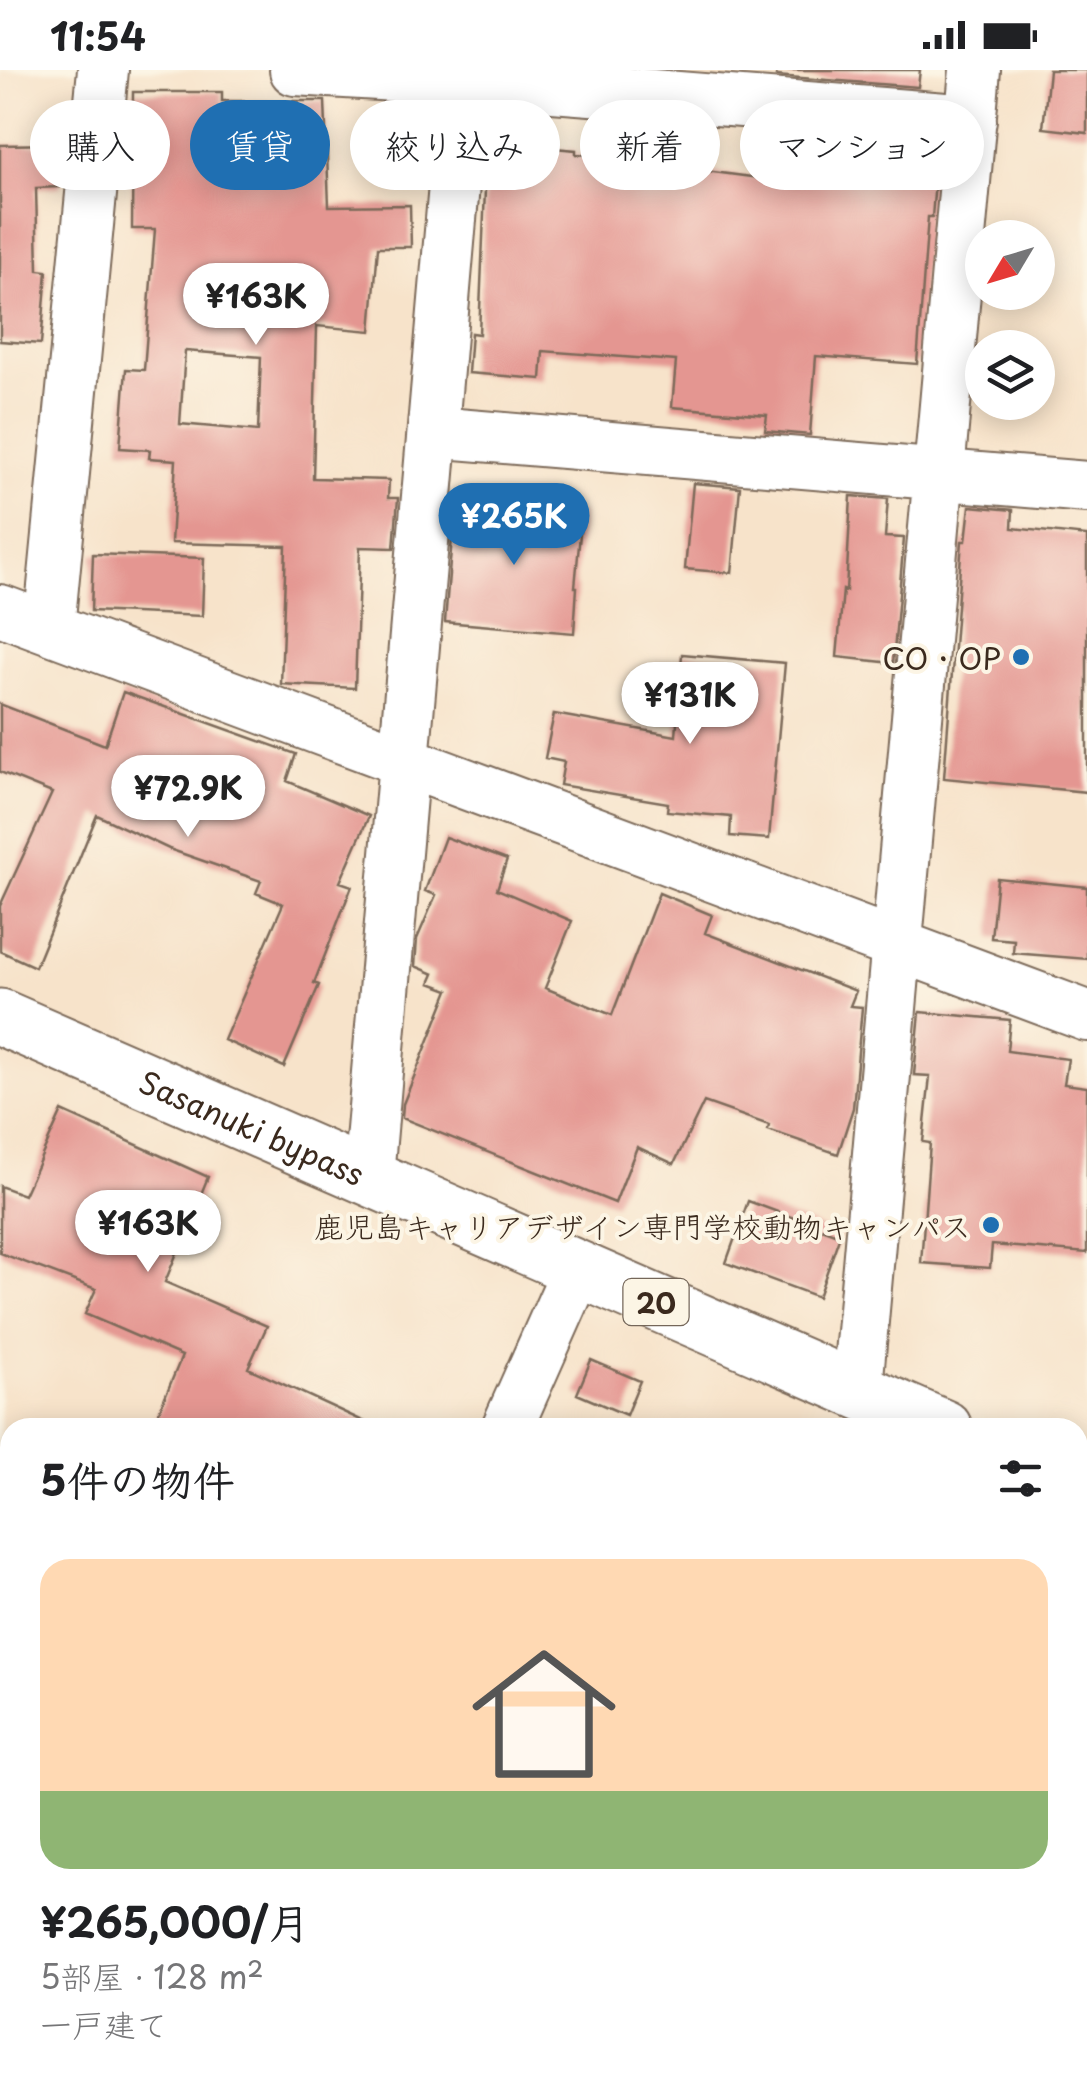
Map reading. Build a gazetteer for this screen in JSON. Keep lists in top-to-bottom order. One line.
{"streets":{"main road":["Sasanuki bypass","20"]},"places":["CO・OP","鹿児島キャリアデザイン専門学校動物キャンパス"],"north":"bottom left","page":{"status":"11:54","chip":["購入","賃貸","絞り込み","新着","マンション"],"price":["¥163K","¥265K","¥131K","¥72.9K","¥163K"],"heading":"5件の物件","list":[{"name":"¥265,000/月","note":"5部屋 · 128 m² · 一戸建て"}]}}
